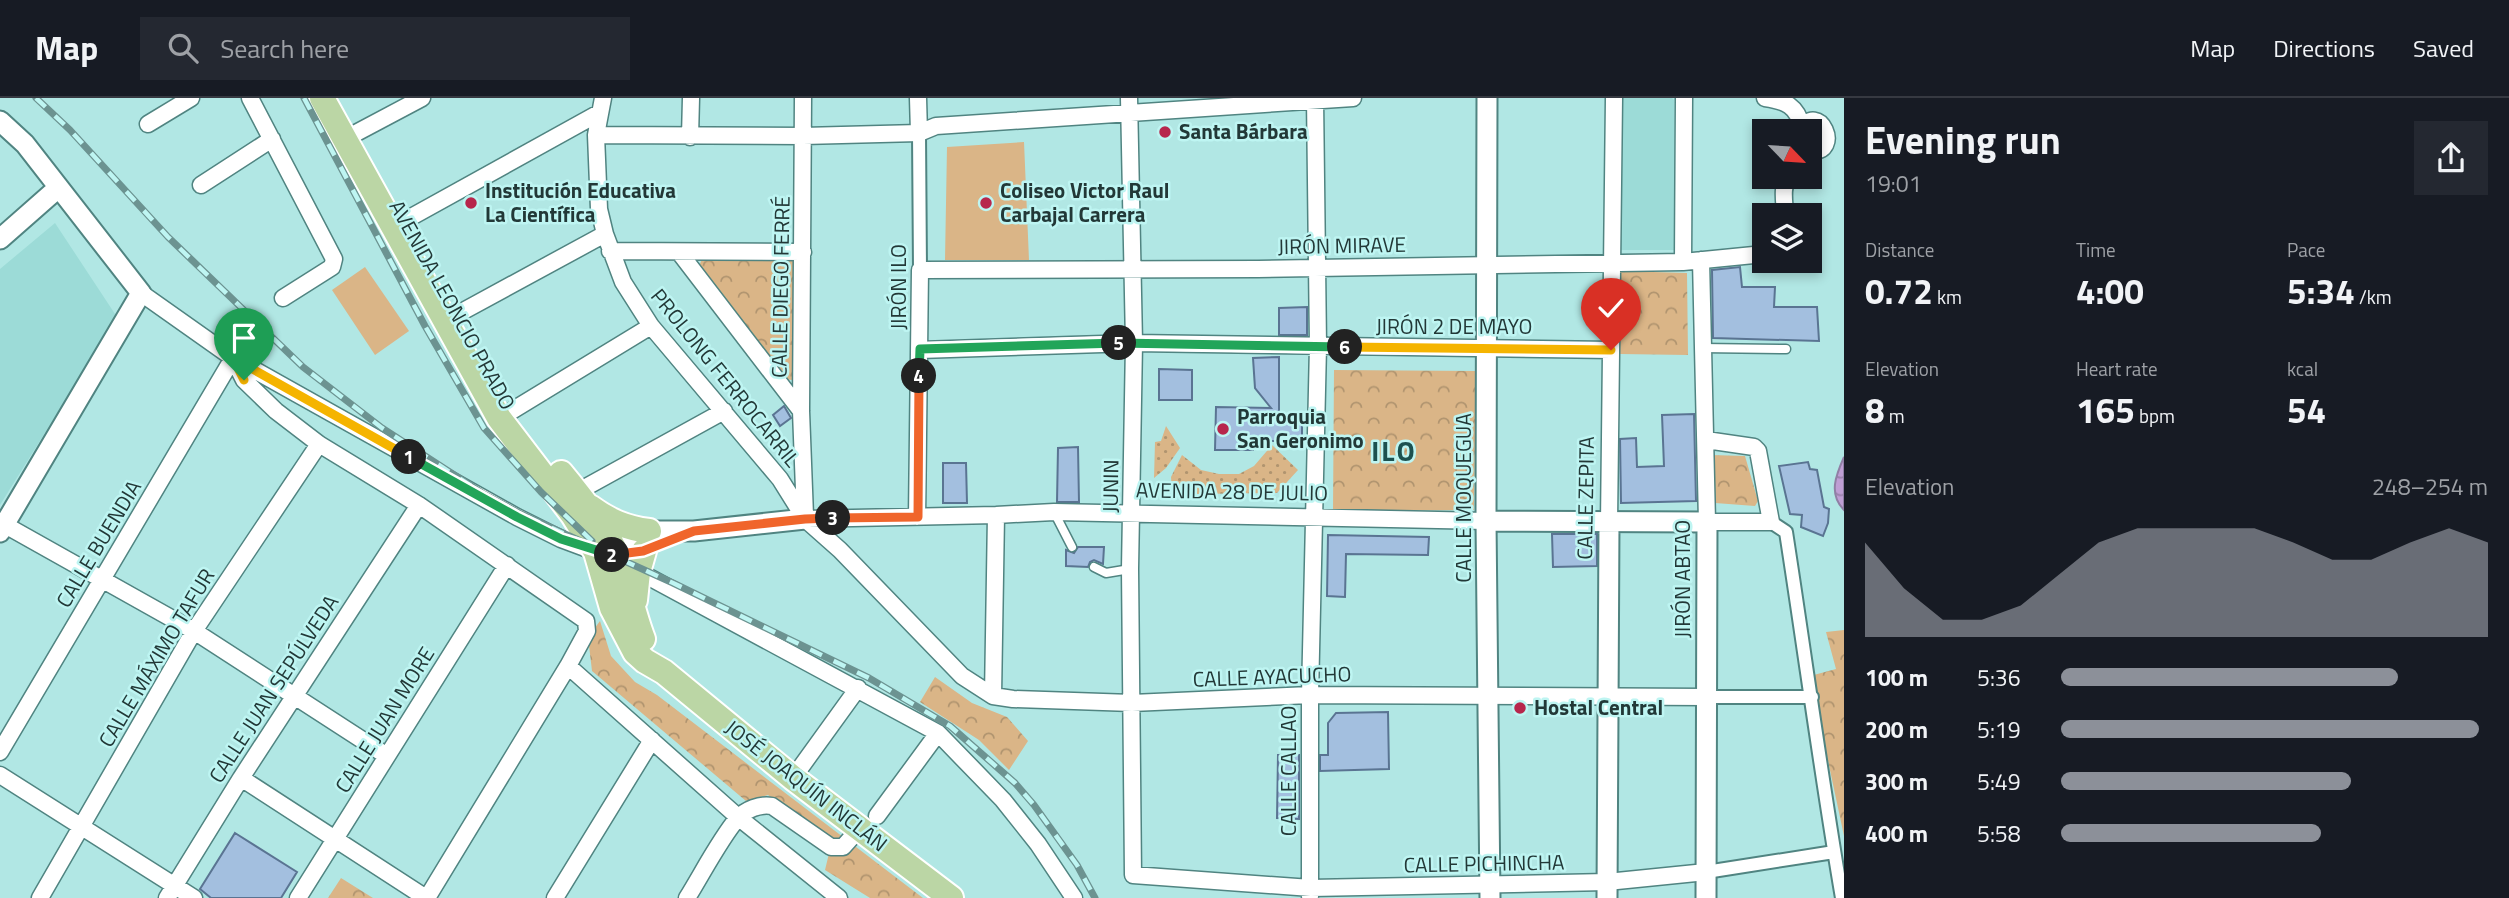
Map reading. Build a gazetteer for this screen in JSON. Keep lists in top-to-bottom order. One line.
{"streets":{"main road":["AVENIDA LEONCIO PRADO","JOSÉ JOAQUÍN INCLÁN"],"street":["JIRÓN MIRAVE","CALLE DIEGO FERRÉ","JIRÓN ILO","JIRÓN 2 DE MAYO","PROLONG FERROCARRIL","JUNIN","AVENIDA 28 DE JULIO","CALLE MOQUEGUA","CALLE ZEPITA","CALLE BUENDIA","JIRÓN ABTAO","CALLE MÁXIMO TAFUR","CALLE AYACUCHO","CALLE JUAN SEPÚLVEDA","CALLE JUAN MORE","CALLE CALLAO","CALLE PICHINCHA"]},"crossings":[["JIRÓN MIRAVE","JIRÓN ILO"],["JIRÓN MIRAVE","JUNIN"],["JIRÓN MIRAVE","CALLE MOQUEGUA"],["JIRÓN MIRAVE","CALLE ZEPITA"],["JIRÓN MIRAVE","JIRÓN ABTAO"],["JIRÓN MIRAVE","CALLE CALLAO"],["CALLE DIEGO FERRÉ","PROLONG FERROCARRIL"],["CALLE DIEGO FERRÉ","AVENIDA 28 DE JULIO"],["CALLE DIEGO FERRÉ","CALLE AYACUCHO"],["JIRÓN ILO","JIRÓN 2 DE MAYO"],["JIRÓN ILO","AVENIDA 28 DE JULIO"],["AVENIDA LEONCIO PRADO","AVENIDA 28 DE JULIO"],["AVENIDA LEONCIO PRADO","JOSÉ JOAQUÍN INCLÁN"],["JIRÓN 2 DE MAYO","JUNIN"],["JIRÓN 2 DE MAYO","CALLE MOQUEGUA"],["JIRÓN 2 DE MAYO","CALLE ZEPITA"],["JIRÓN 2 DE MAYO","CALLE CALLAO"],["PROLONG FERROCARRIL","AVENIDA 28 DE JULIO"],["PROLONG FERROCARRIL","CALLE AYACUCHO"],["JUNIN","AVENIDA 28 DE JULIO"],["JUNIN","CALLE AYACUCHO"],["JUNIN","CALLE PICHINCHA"],["AVENIDA 28 DE JULIO","CALLE MOQUEGUA"],["AVENIDA 28 DE JULIO","CALLE ZEPITA"],["AVENIDA 28 DE JULIO","JIRÓN ABTAO"],["AVENIDA 28 DE JULIO","CALLE AYACUCHO"],["AVENIDA 28 DE JULIO","CALLE CALLAO"],["AVENIDA 28 DE JULIO","JOSÉ JOAQUÍN INCLÁN"],["CALLE MOQUEGUA","CALLE AYACUCHO"],["CALLE MOQUEGUA","CALLE PICHINCHA"],["CALLE ZEPITA","CALLE AYACUCHO"],["CALLE ZEPITA","CALLE PICHINCHA"],["JIRÓN ABTAO","CALLE AYACUCHO"],["JIRÓN ABTAO","CALLE PICHINCHA"],["CALLE AYACUCHO","CALLE CALLAO"],["CALLE CALLAO","CALLE PICHINCHA"]],"districts":["ILO"],"places":["Santa Bárbara","Institución Educativa La Científica","Coliseo Victor Raul Carbajal Carrera","Parroquia San Geronimo","Hostal Central"],"north":"bottom right","page":{"header":"Map","search":"Search here","nav":["Map","Directions","Saved"],"heading":["Evening run","19:01"],"stats":[["Distance","0.72 km"],["Time","4:00"],["Pace","5:34 /km"],["Elevation","8 m"],["Heart rate","165 bpm"],["kcal","54"]],"pins":["5","6","4","1","3","2"],"chart":["Elevation","248–254 m"],"list":[{"name":"100 m","note":"5:36"},{"name":"200 m","note":"5:19"},{"name":"300 m","note":"5:49"},{"name":"400 m","note":"5:58"}]}}
